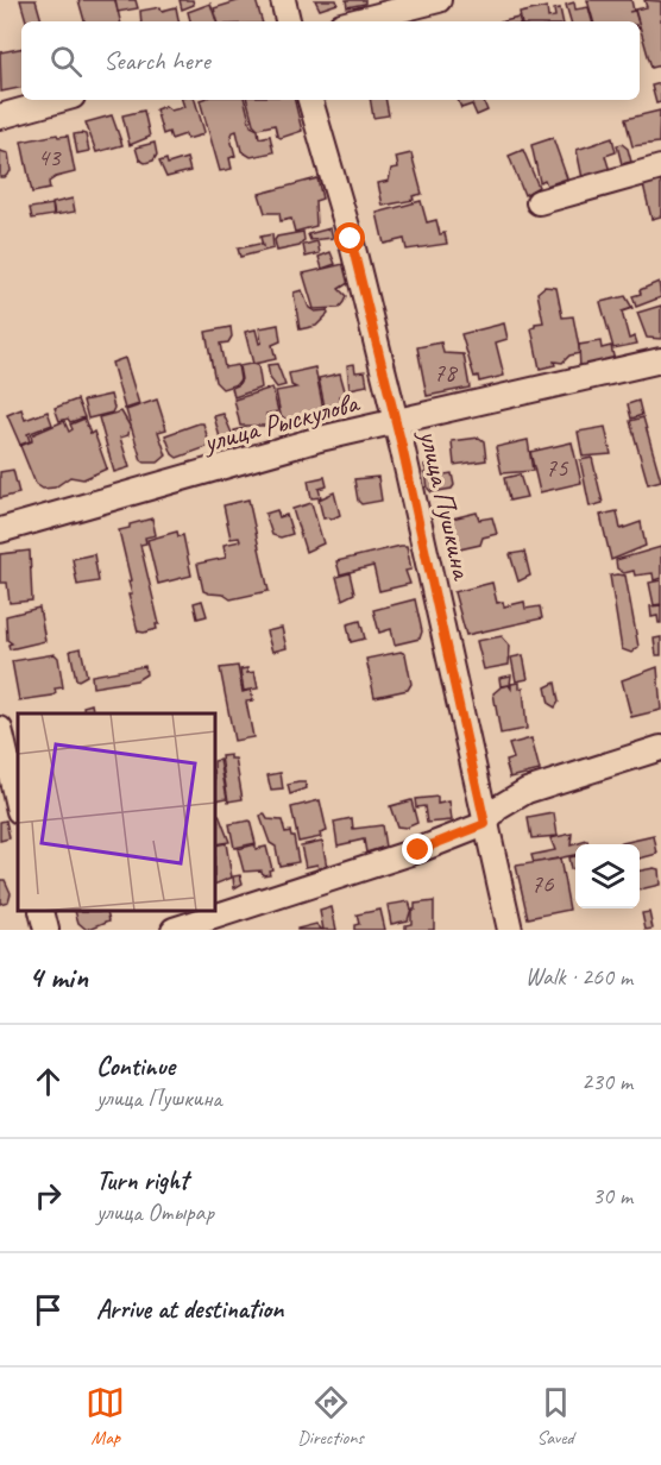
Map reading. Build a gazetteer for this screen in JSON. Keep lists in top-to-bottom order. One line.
{"streets":{"street":["улица Рыскулова","улица Пушкина"]},"crossings":[["улица Рыскулова","улица Пушкина"]],"house_numbers":["43","78","75","76"],"page":{"search":"Search here","heading":["4 min","Walk · 260 m"],"list":[["Continue","улица Пушкина","230 m"],["Turn right","улица Отырар","30 m"],"Arrive at destination"],"nav":["Map","Directions","Saved"]}}
